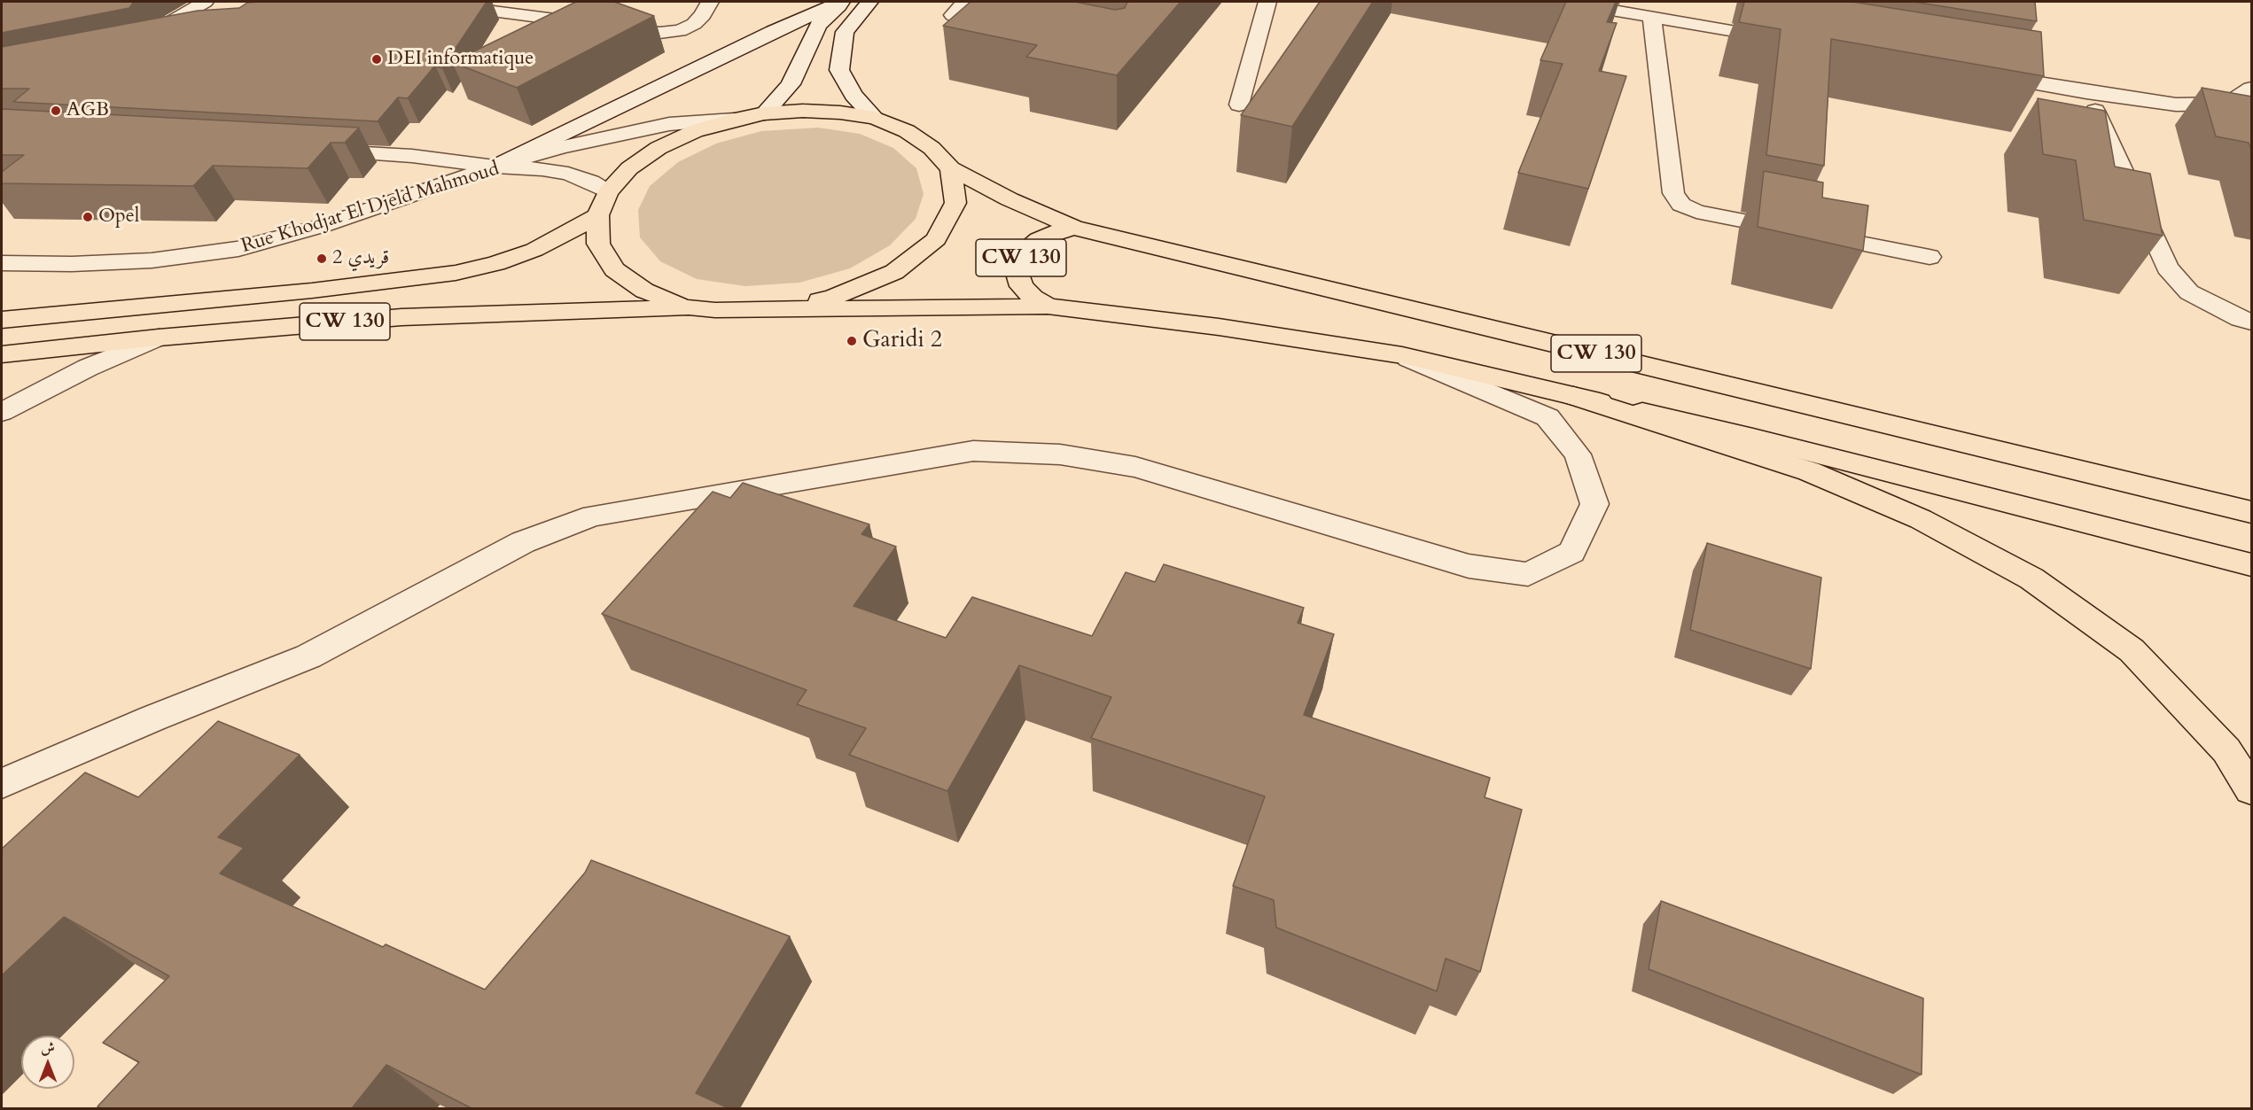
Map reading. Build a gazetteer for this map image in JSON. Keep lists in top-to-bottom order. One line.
{"streets":{"main road":["CW 130"],"street":["Rue Khodjat El Djeld Mahmoud"]},"places":["DEI informatique","AGB","Opel","قريدي 2","Garidi 2"],"north":"top"}
